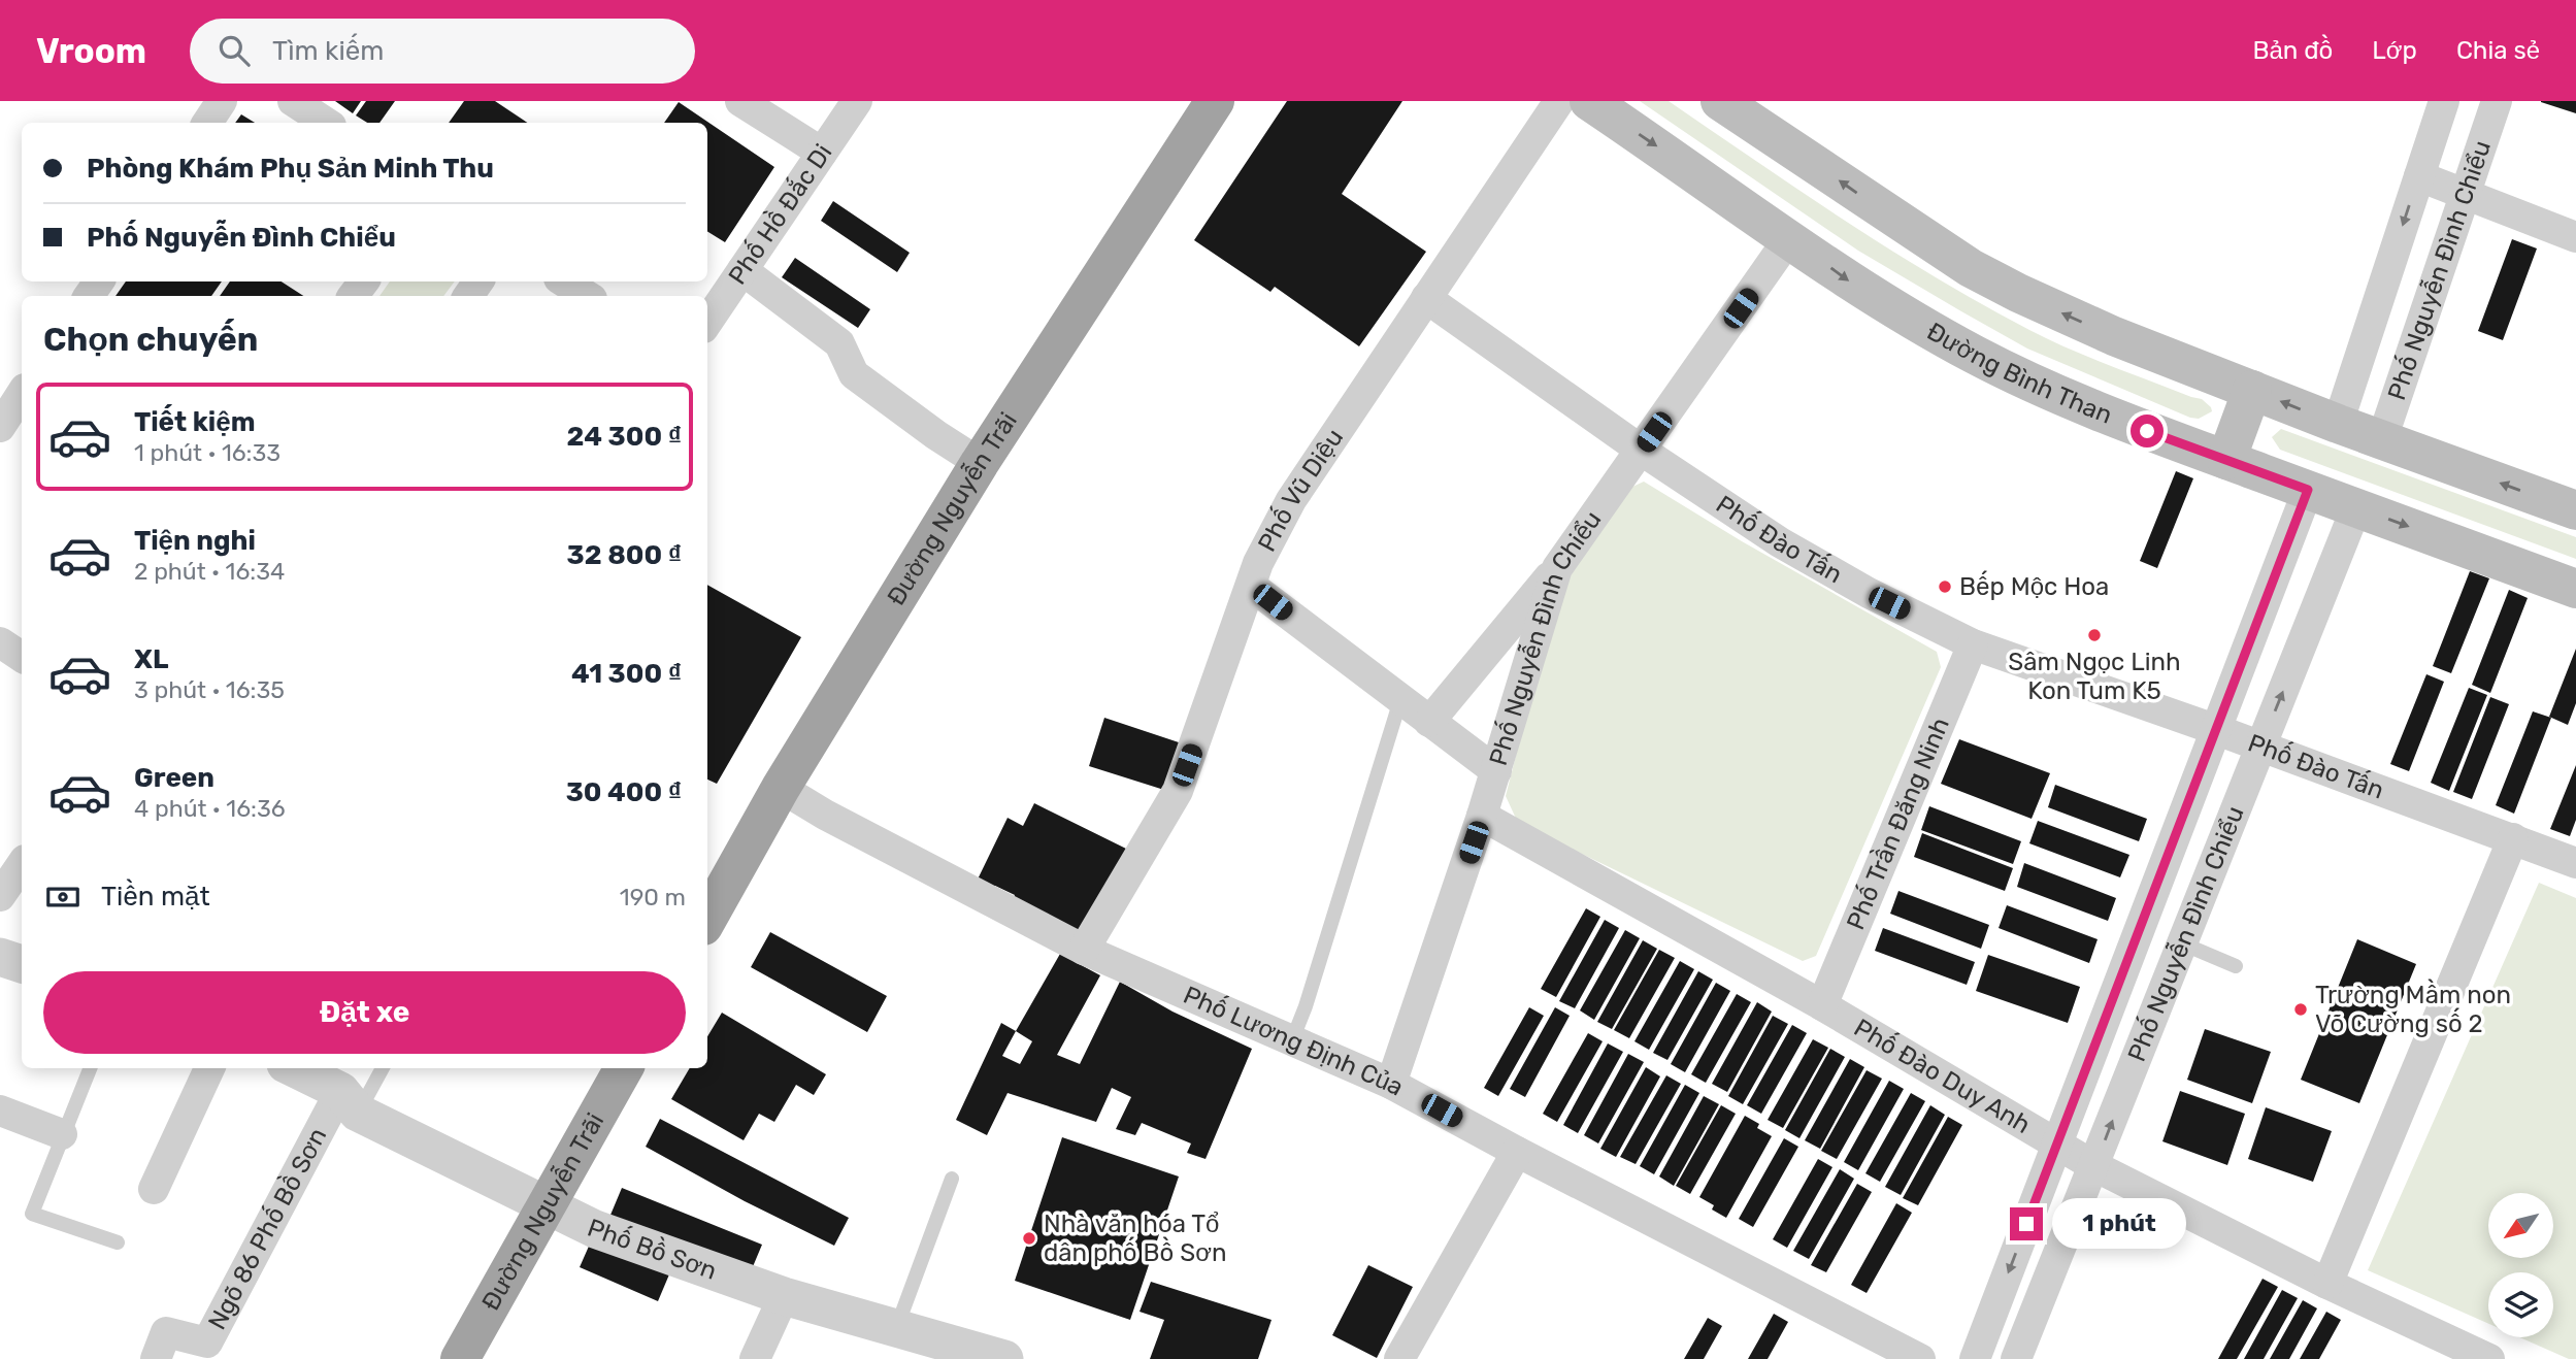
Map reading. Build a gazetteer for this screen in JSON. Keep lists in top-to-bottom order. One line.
{"streets":{"highway":["Đường Nguyễn Trãi"],"main road":["Đường Bình Than"],"street":["Phố Hồ Đắc Di","Phố Nguyễn Đình Chiểu","Phố Vũ Diệu","Phố Đào Tấn","Phố Trần Đăng Ninh","Phố Lương Định Của","Phố Đào Duy Anh","Ngõ 86 Phố Bồ Sơn","Phố Bồ Sơn"]},"crossings":[["Phố Nguyễn Đình Chiểu","Đường Bình Than"],["Phố Nguyễn Đình Chiểu","Phố Đào Tấn"],["Phố Nguyễn Đình Chiểu","Phố Lương Định Của"],["Phố Nguyễn Đình Chiểu","Phố Đào Duy Anh"],["Phố Vũ Diệu","Phố Đào Tấn"],["Phố Vũ Diệu","Phố Lương Định Của"],["Đường Nguyễn Trãi","Phố Lương Định Của"],["Đường Nguyễn Trãi","Phố Bồ Sơn"],["Phố Đào Tấn","Phố Trần Đăng Ninh"],["Phố Trần Đăng Ninh","Phố Đào Duy Anh"],["Ngõ 86 Phố Bồ Sơn","Phố Bồ Sơn"]],"places":["Bếp Mộc Hoa","Sâm Ngọc Linh Kon Tum K5","Trường Mầm non Võ Cường số 2","Nhà văn hóa Tổ dân phố Bồ Sơn"],"north":"bottom left","page":{"header":"Vroom","search":"Tìm kiếm","nav":["Bản đồ","Lớp","Chia sẻ"],"banner":["Phòng Khám Phụ Sản Minh Thu","Phố Nguyễn Đình Chiểu"],"heading":"Chọn chuyến","list":[{"name":"Tiết kiệm","note":"1 phút · 16:33","value":"24 300 ₫"},{"name":"Tiện nghi","note":"2 phút · 16:34","value":"32 800 ₫"},{"name":"XL","note":"3 phút · 16:35","value":"41 300 ₫"},{"name":"Green","note":"4 phút · 16:36","value":"30 400 ₫"}],"pay":["Tiền mặt","190 m"],"buttons":"Đặt xe","bubble":"1 phút"}}
